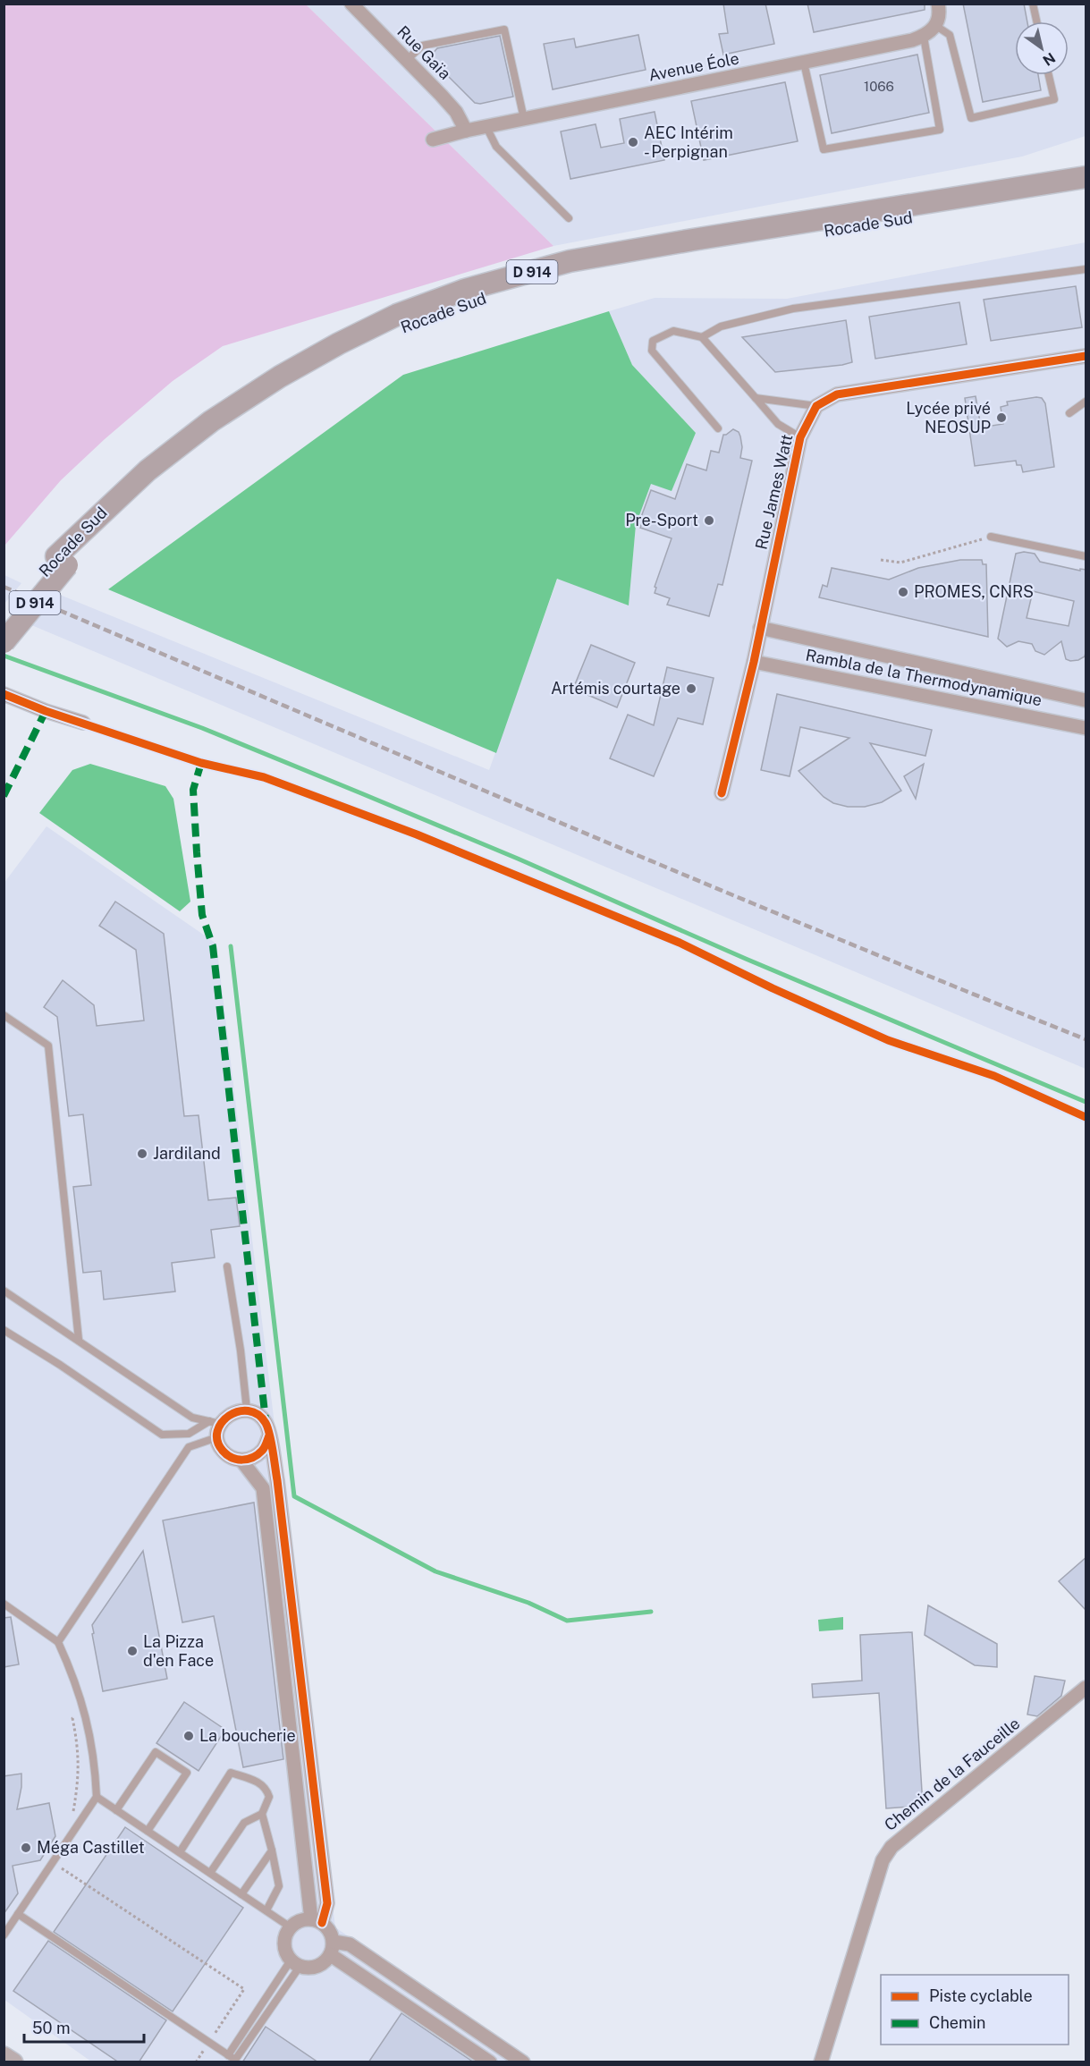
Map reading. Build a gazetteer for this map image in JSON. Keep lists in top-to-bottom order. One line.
{"streets":{"main road":["Rocade Sud","D 914"],"street":["Rue Gaïa","Avenue Éole","Rue James Watt","Rambla de la Thermodynamique","Chemin de la Fauceille"]},"crossings":[["Rue Gaïa","Avenue Éole"],["Rue James Watt","Rambla de la Thermodynamique"]],"places":["AEC Intérim - Perpignan","Lycée privé NEOSUP","Pre-Sport","PROMES, CNRS","Artémis courtage","Jardiland","La Pizza d'en Face","La boucherie","Méga Castillet"],"house_numbers":["1066"],"legend":["Piste cyclable","Chemin"],"scale_bar":"50 m","north":"bottom right"}
